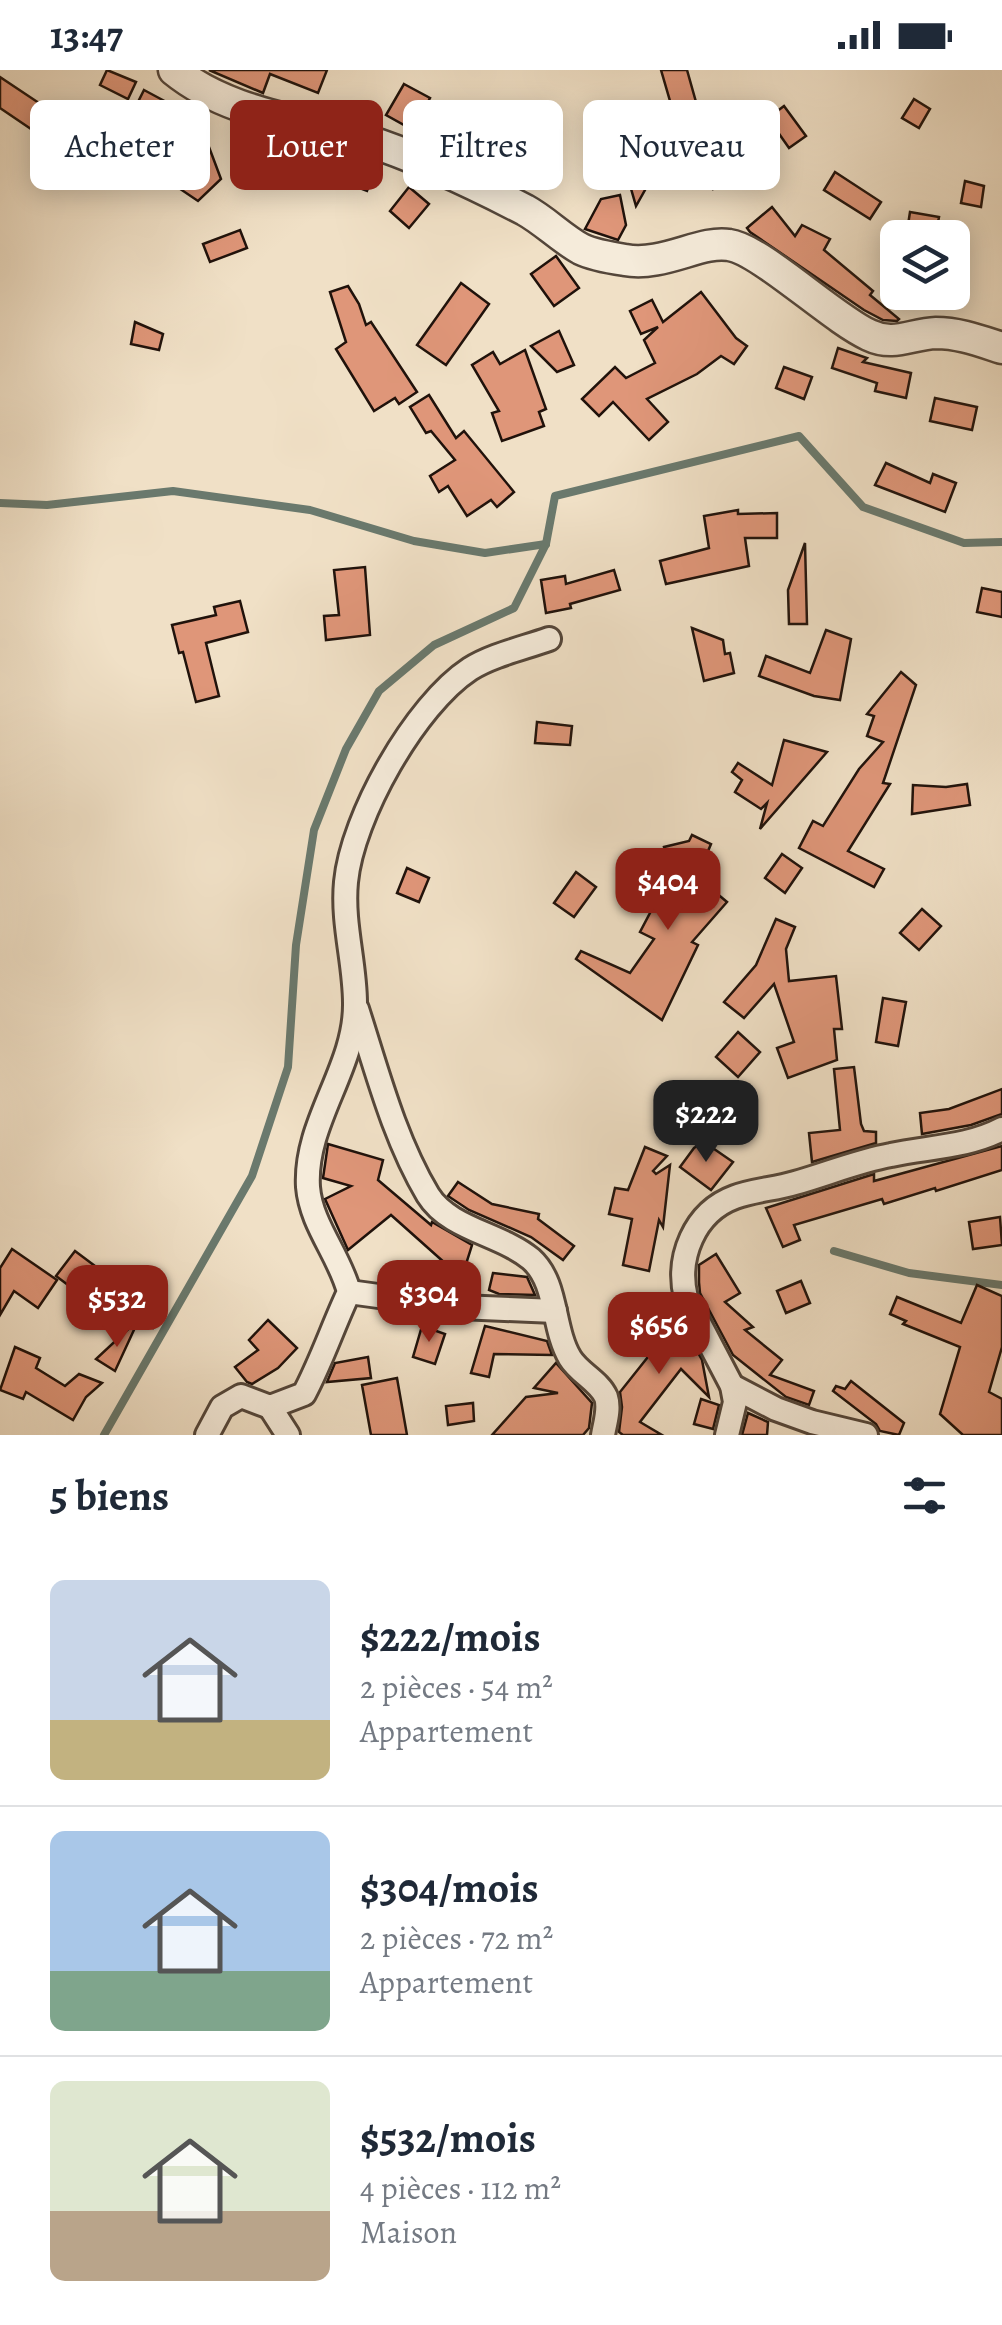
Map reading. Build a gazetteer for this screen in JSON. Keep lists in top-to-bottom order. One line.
{"page":{"status":"13:47","chip":["Acheter","Louer","Filtres","Nouveau"],"price":["$404","$222","$304","$532","$656"],"heading":"5 biens","list":[{"name":"$222/mois","note":"2 pièces · 54 m² · Appartement"},{"name":"$304/mois","note":"2 pièces · 72 m² · Appartement"},{"name":"$532/mois","note":"4 pièces · 112 m² · Maison"}]}}
